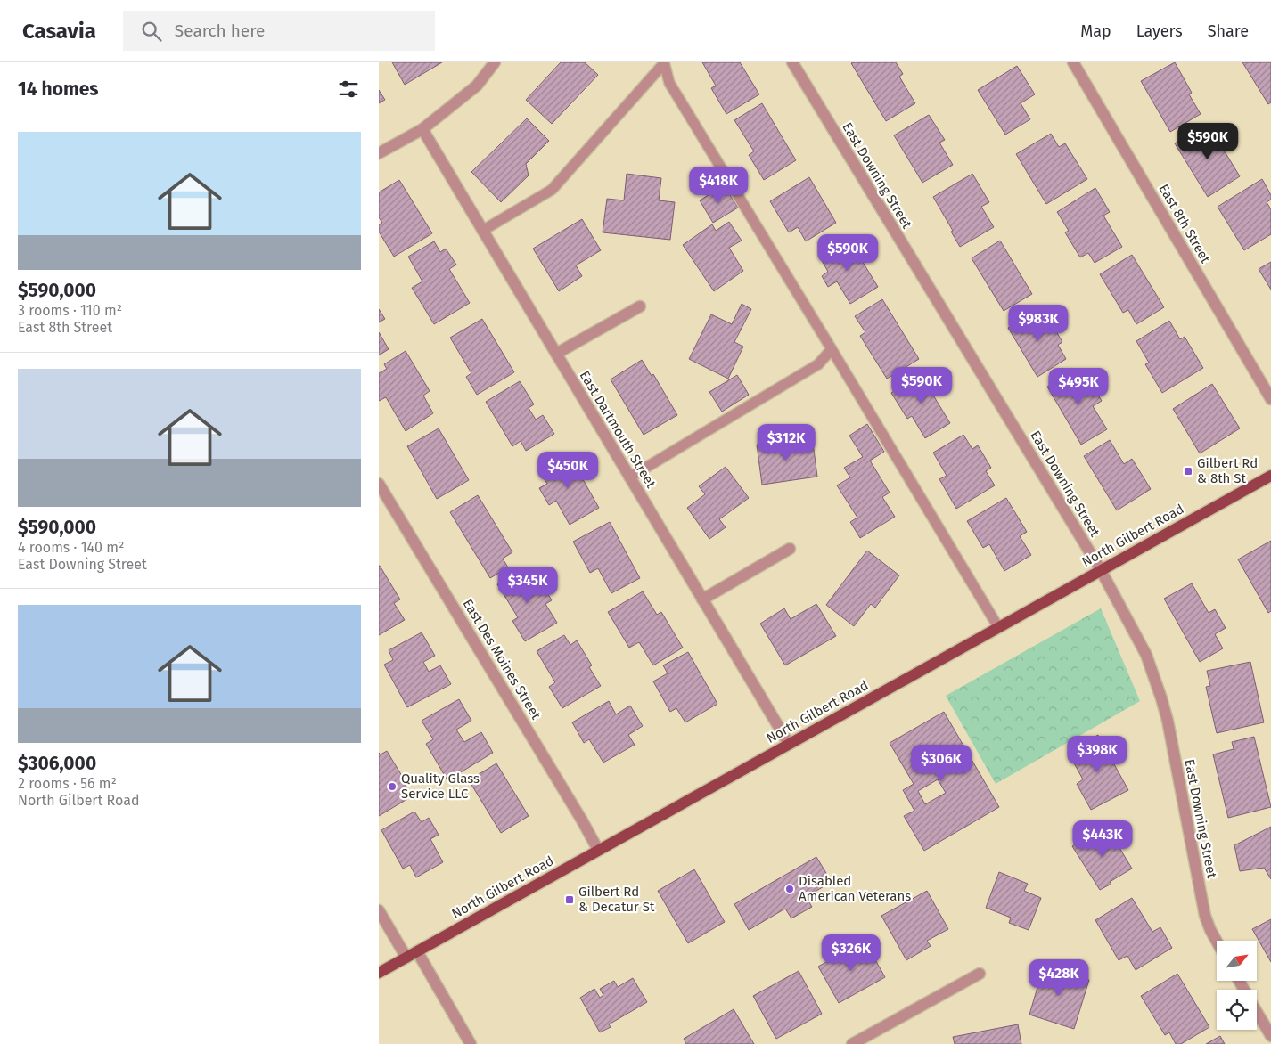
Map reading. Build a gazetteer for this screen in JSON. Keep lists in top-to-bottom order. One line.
{"streets":{"main road":["North Gilbert Road"],"street":["East Downing Street","East 8th Street","East Dartmouth Street","East Des Moines Street"]},"crossings":[["East Downing Street","North Gilbert Road"],["East Dartmouth Street","North Gilbert Road"],["North Gilbert Road","East Des Moines Street"]],"places":{"transit":["Gilbert Rd & 8th St","Gilbert Rd & Decatur St"],"other":["Quality Glass Service LLC","Disabled American Veterans"]},"north":"top right","page":{"header":"Casavia","search":"Search here","nav":["Map","Layers","Share"],"heading":"14 homes","list":[{"name":"$590,000","note":"3 rooms · 110 m² · East 8th Street"},{"name":"$590,000","note":"4 rooms · 140 m² · East Downing Street"},{"name":"$306,000","note":"2 rooms · 56 m² · North Gilbert Road"}],"price":["$590K","$418K","$590K","$983K","$590K","$495K","$312K","$450K","$345K","$398K","$306K","$443K","$326K","$428K"]}}
